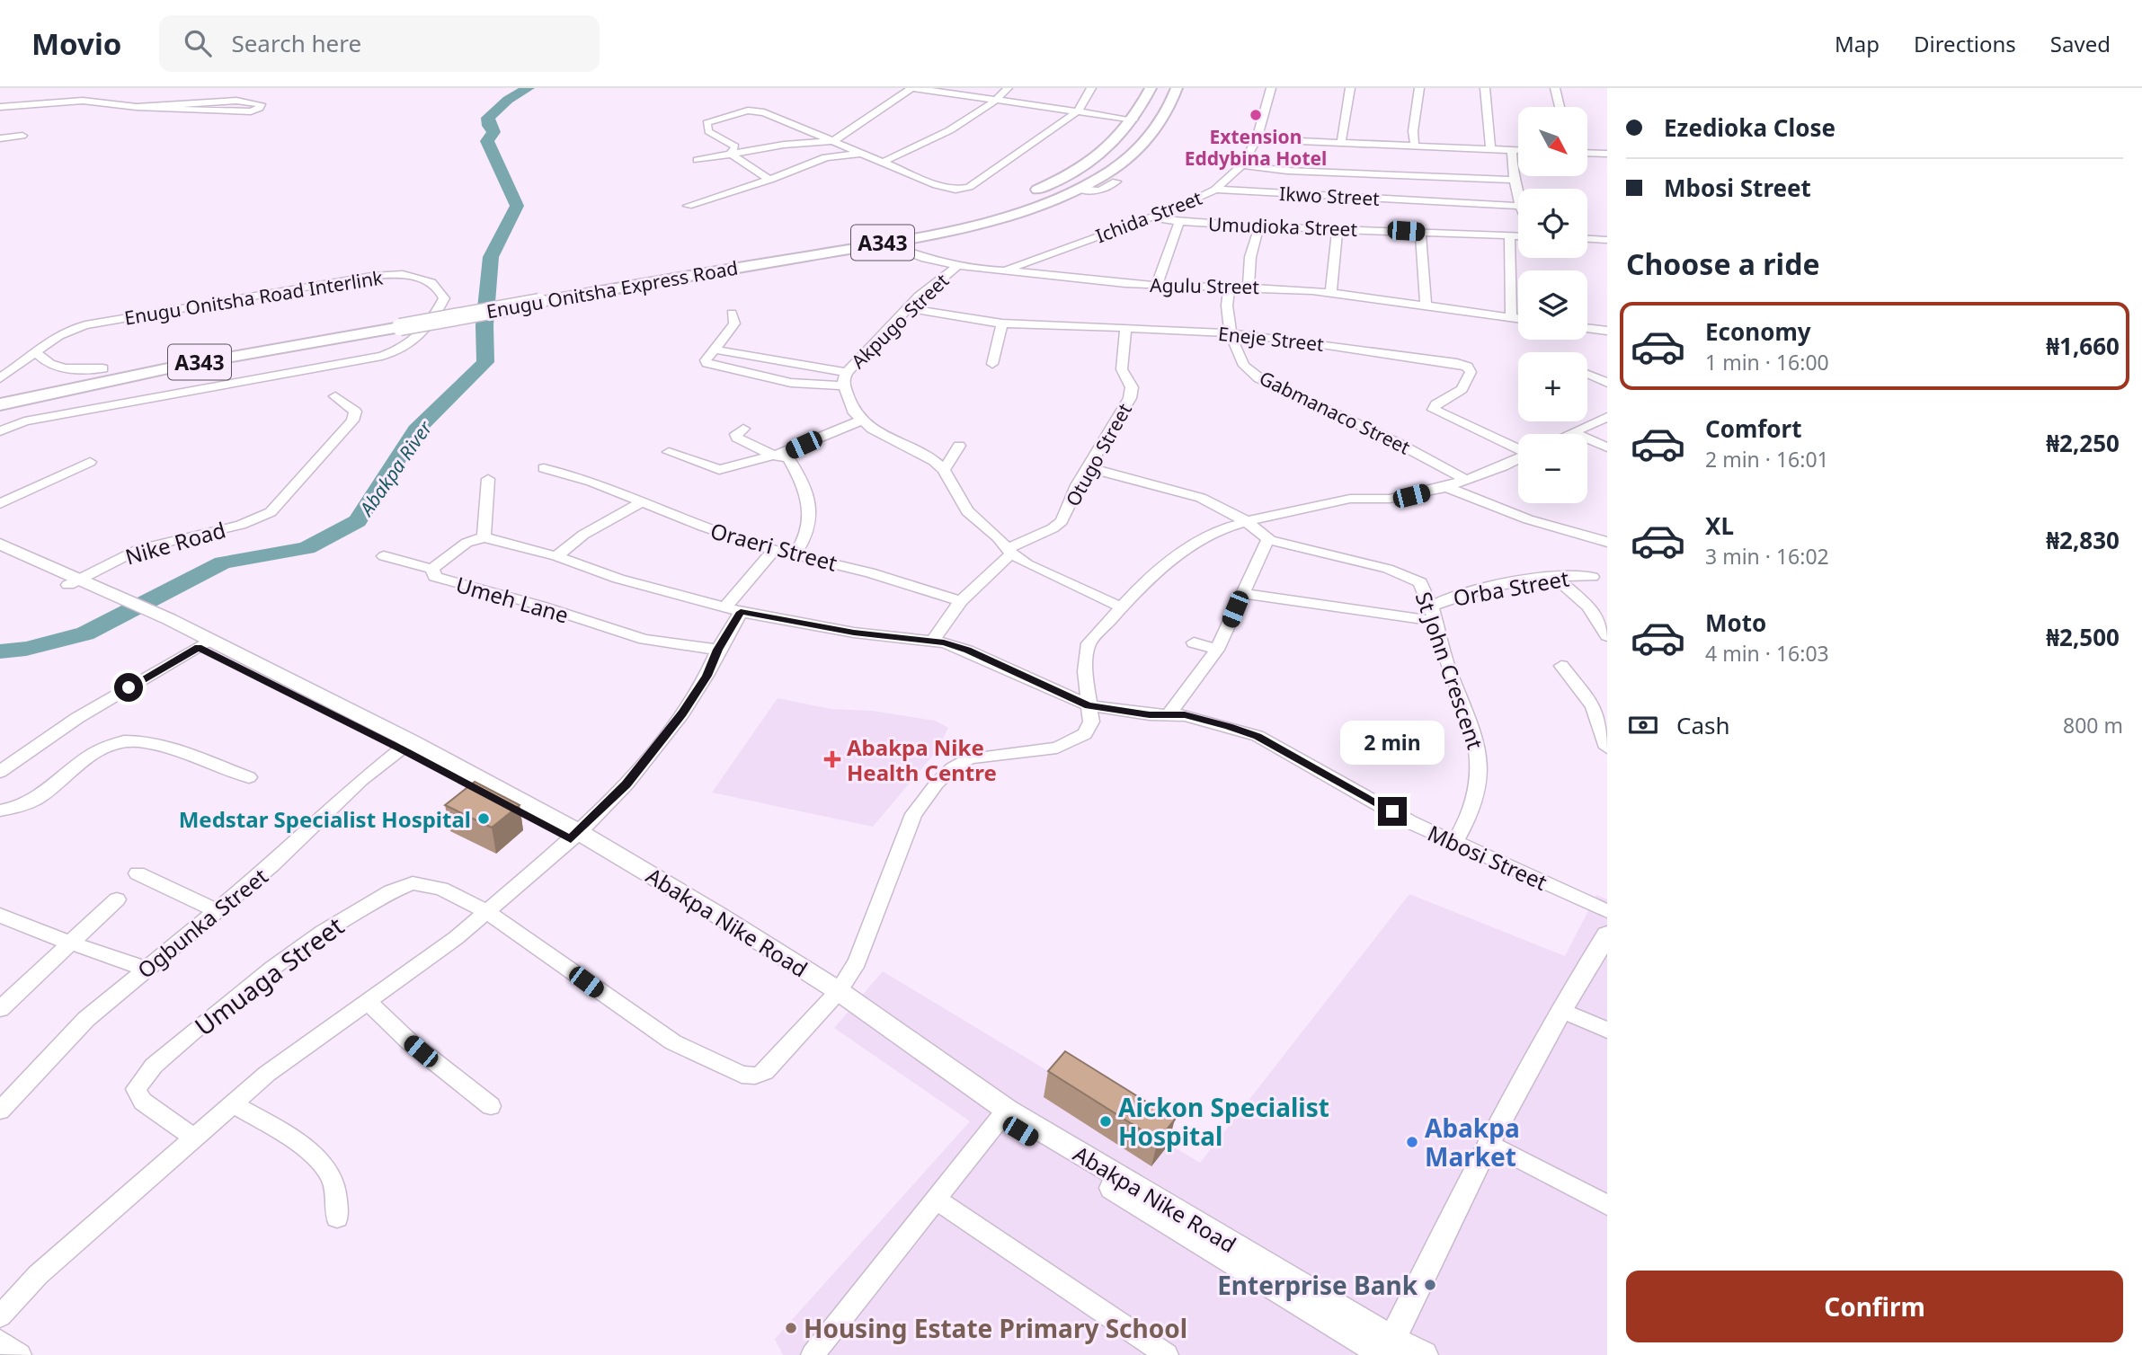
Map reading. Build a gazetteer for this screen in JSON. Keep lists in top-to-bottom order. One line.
{"streets":{"highway":["A343","Enugu Onitsha Express Road"],"main road":["Abakpa Nike Road"],"street":["Ikwo Street","Ichida Street","Umudioka Street","Agulu Street","Enugu Onitsha Road Interlink","Akpugo Street","Eneje Street","Gabmanaco Street","Otugo Street","Nike Road","Oraeri Street","Orba Street","Umeh Lane","St John Crescent","Mbosi Street","Ogbunka Street","Umuaga Street"]},"crossings":[["Ikwo Street","Ichida Street"],["Ichida Street","Umudioka Street"],["Ichida Street","Agulu Street"],["Agulu Street","Enugu Onitsha Express Road"],["Agulu Street","Akpugo Street"],["Agulu Street","Gabmanaco Street"],["Akpugo Street","Eneje Street"],["Eneje Street","Gabmanaco Street"],["Eneje Street","Otugo Street"],["Otugo Street","Oraeri Street"],["Otugo Street","St John Crescent"],["Otugo Street","Mbosi Street"],["Nike Road","Abakpa Nike Road"],["Orba Street","St John Crescent"],["St John Crescent","Mbosi Street"],["Abakpa Nike Road","Ogbunka Street"]],"water":["Abakpa River"],"places":{"other":["Extension Eddybina Hotel","Medstar Specialist Hospital","Aickon Specialist Hospital","Abakpa Market","Enterprise Bank","Housing Estate Primary School"],"health":["Abakpa Nike Health Centre"]},"north":"bottom right","page":{"header":"Movio","search":"Search here","nav":["Map","Directions","Saved"],"banner":["Ezedioka Close","Mbosi Street"],"map_buttons":["+","−"],"heading":"Choose a ride","list":[{"name":"Economy","note":"1 min · 16:00","value":"₦1,660"},{"name":"Comfort","note":"2 min · 16:01","value":"₦2,250"},{"name":"XL","note":"3 min · 16:02","value":"₦2,830"},{"name":"Moto","note":"4 min · 16:03","value":"₦2,500"}],"pay":["Cash","800 m"],"bubble":"2 min","buttons":"Confirm"}}
